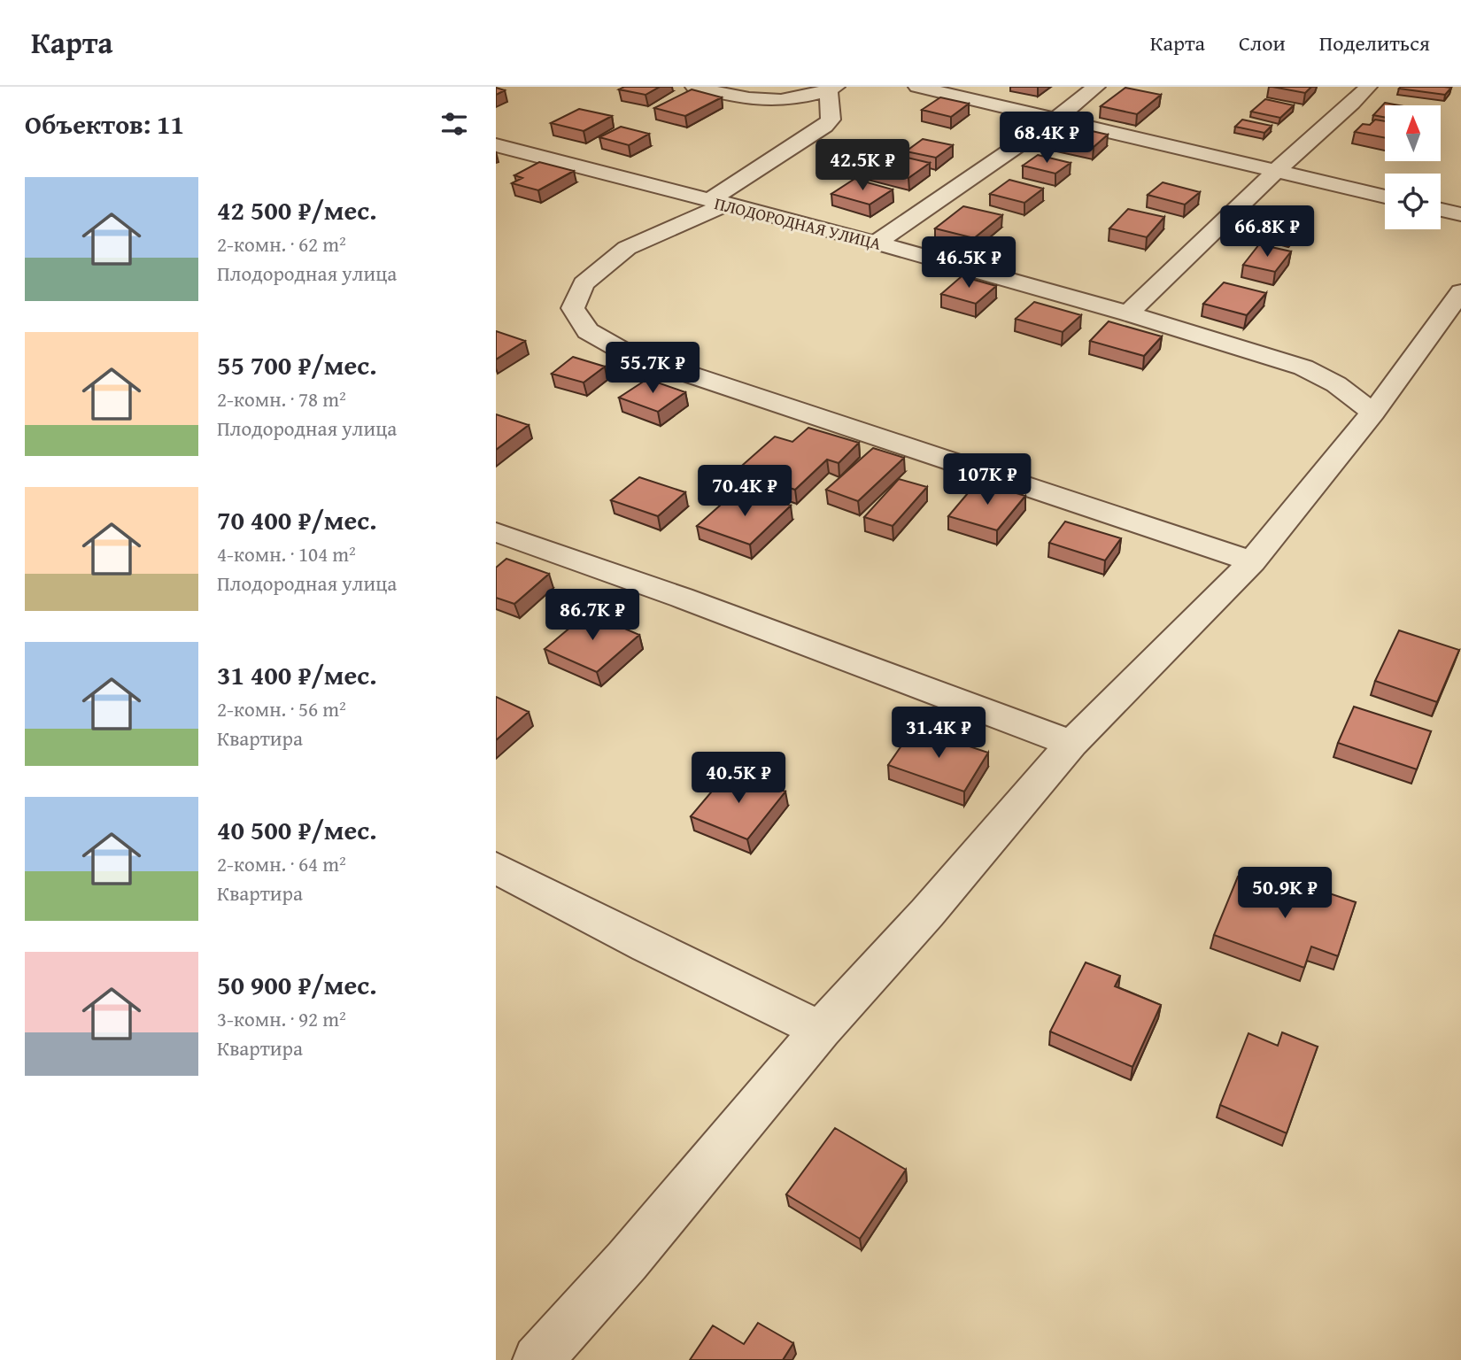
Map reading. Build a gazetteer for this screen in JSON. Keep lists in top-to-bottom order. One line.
{"streets":{"street":["ПЛОДОРОДНАЯ УЛИЦА"]},"north":"top","page":{"header":"Карта","nav":["Карта","Слои","Поделиться"],"heading":"Объектов: 11","price":["68.4K ₽","42.5K ₽","66.8K ₽","46.5K ₽","55.7K ₽","107K ₽","70.4K ₽","86.7K ₽","31.4K ₽","40.5K ₽","50.9K ₽"],"list":[{"name":"42 500 ₽/мес.","note":"2-комн. · 62 m² · Плодородная улица"},{"name":"55 700 ₽/мес.","note":"2-комн. · 78 m² · Плодородная улица"},{"name":"70 400 ₽/мес.","note":"4-комн. · 104 m² · Плодородная улица"},{"name":"31 400 ₽/мес.","note":"2-комн. · 56 m² · Квартира"},{"name":"40 500 ₽/мес.","note":"2-комн. · 64 m² · Квартира"},{"name":"50 900 ₽/мес.","note":"3-комн. · 92 m² · Квартира"}]}}
